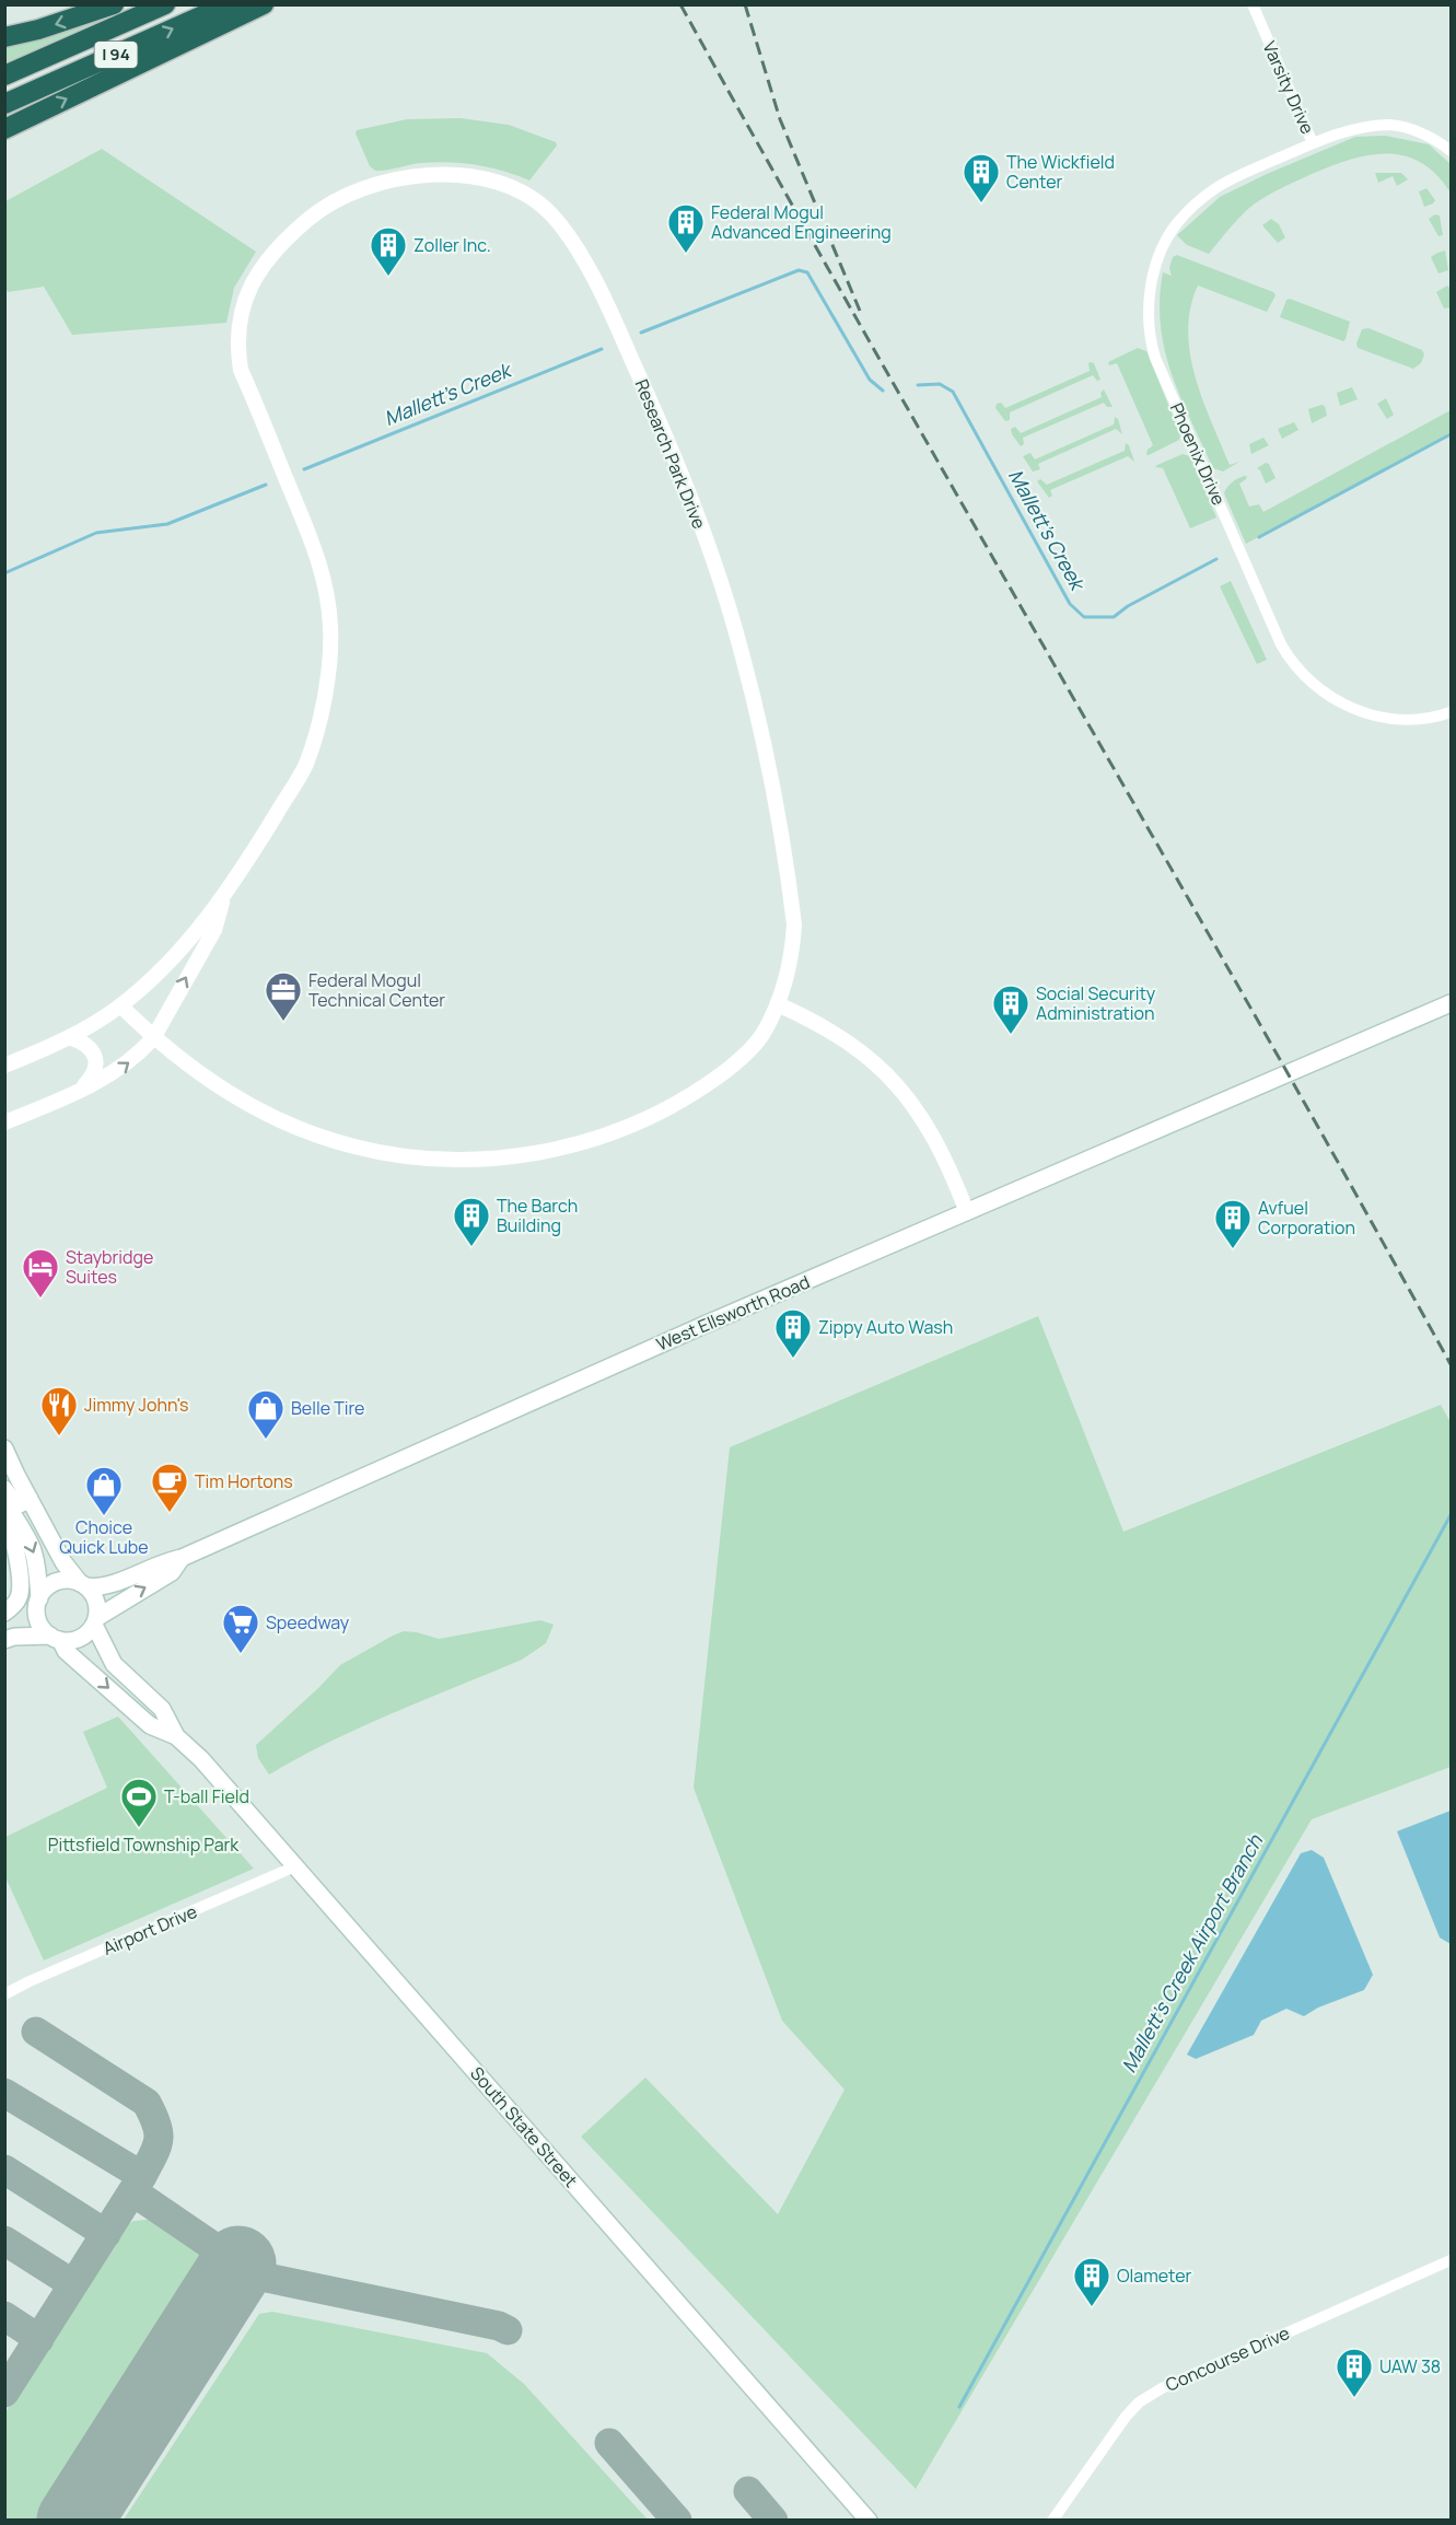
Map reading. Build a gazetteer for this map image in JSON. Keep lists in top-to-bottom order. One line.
{"streets":{"highway":["I 94"],"main road":["West Ellsworth Road","South State Street"],"street":["Varsity Drive","Research Park Drive","Phoenix Drive","Airport Drive","Concourse Drive"]},"crossings":[["Varsity Drive","Phoenix Drive"],["West Ellsworth Road","South State Street"],["Airport Drive","South State Street"]],"water":["Mallett's Creek","Mallett's Creek Airport Branch"],"parks":["Pittsfield Township Park"],"places":{"building":["The Wickfield Center","Federal Mogul Advanced Engineering","Zoller Inc.","Social Security Administration","The Barch Building","Avfuel Corporation","Zippy Auto Wash","Olameter","UAW 38"],"office":["Federal Mogul Technical Center"],"hotel":["Staybridge Suites"],"restaurant":["Jimmy John's"],"shop":["Belle Tire","Choice Quick Lube"],"cafe":["Tim Hortons"],"supermarket":["Speedway"],"sports":["T-ball Field"]}}
